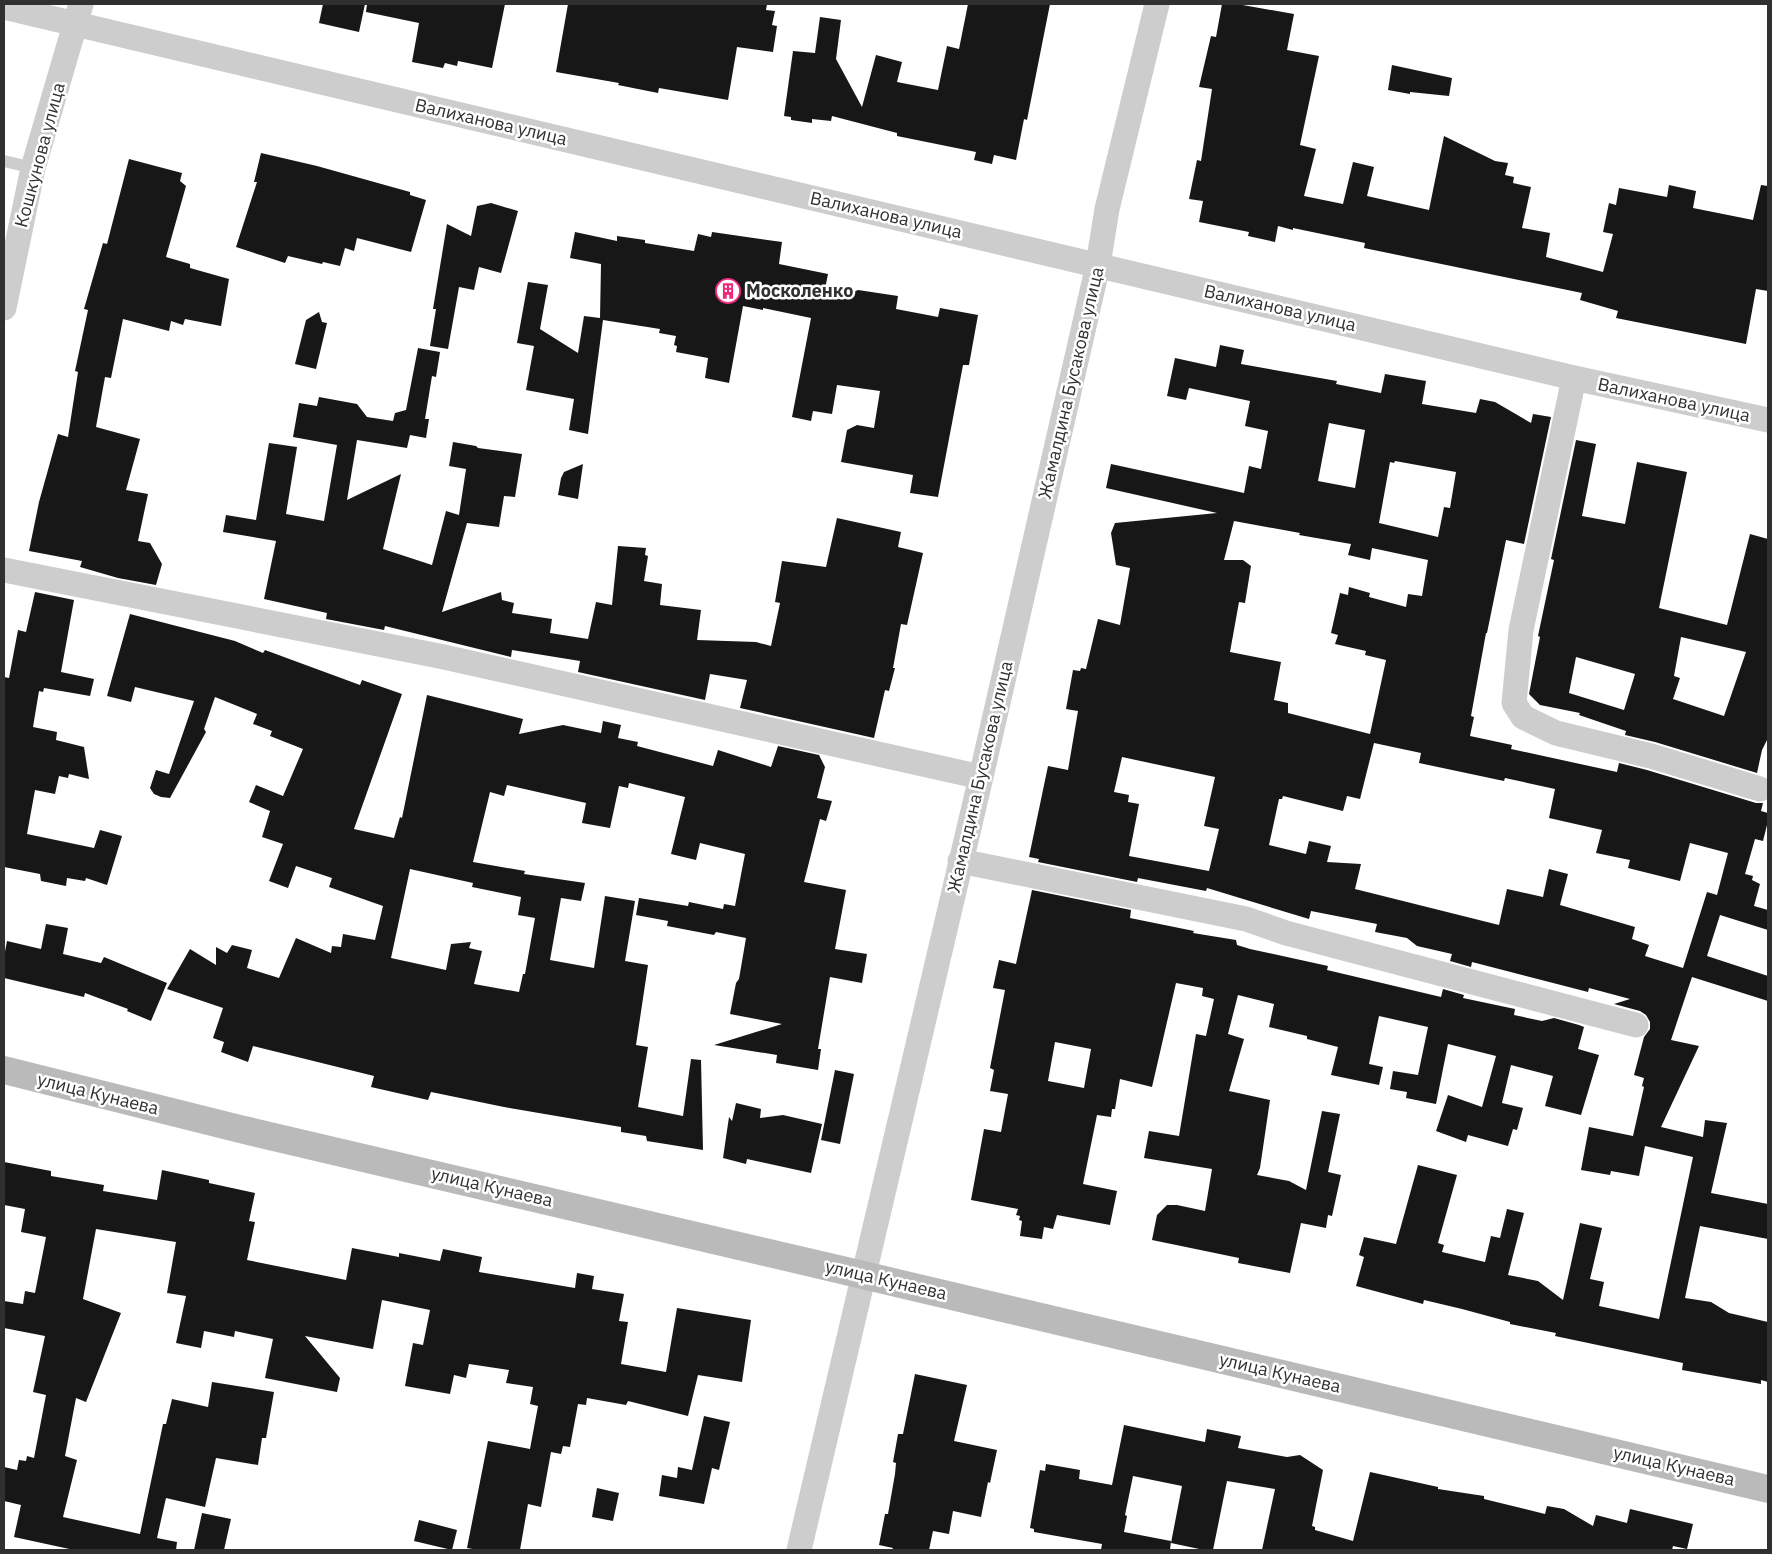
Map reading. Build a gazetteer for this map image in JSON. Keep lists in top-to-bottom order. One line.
{"streets":{"main road":["улица Кунаева"],"street":["Валиханова улица","Кошкунова улица","Жамалдина Бусакова улица"]},"crossings":[["Валиханова улица","Кошкунова улица"],["Валиханова улица","Жамалдина Бусакова улица"],["Жамалдина Бусакова улица","улица Кунаева"]],"places":{"building":["Москоленко"]}}
